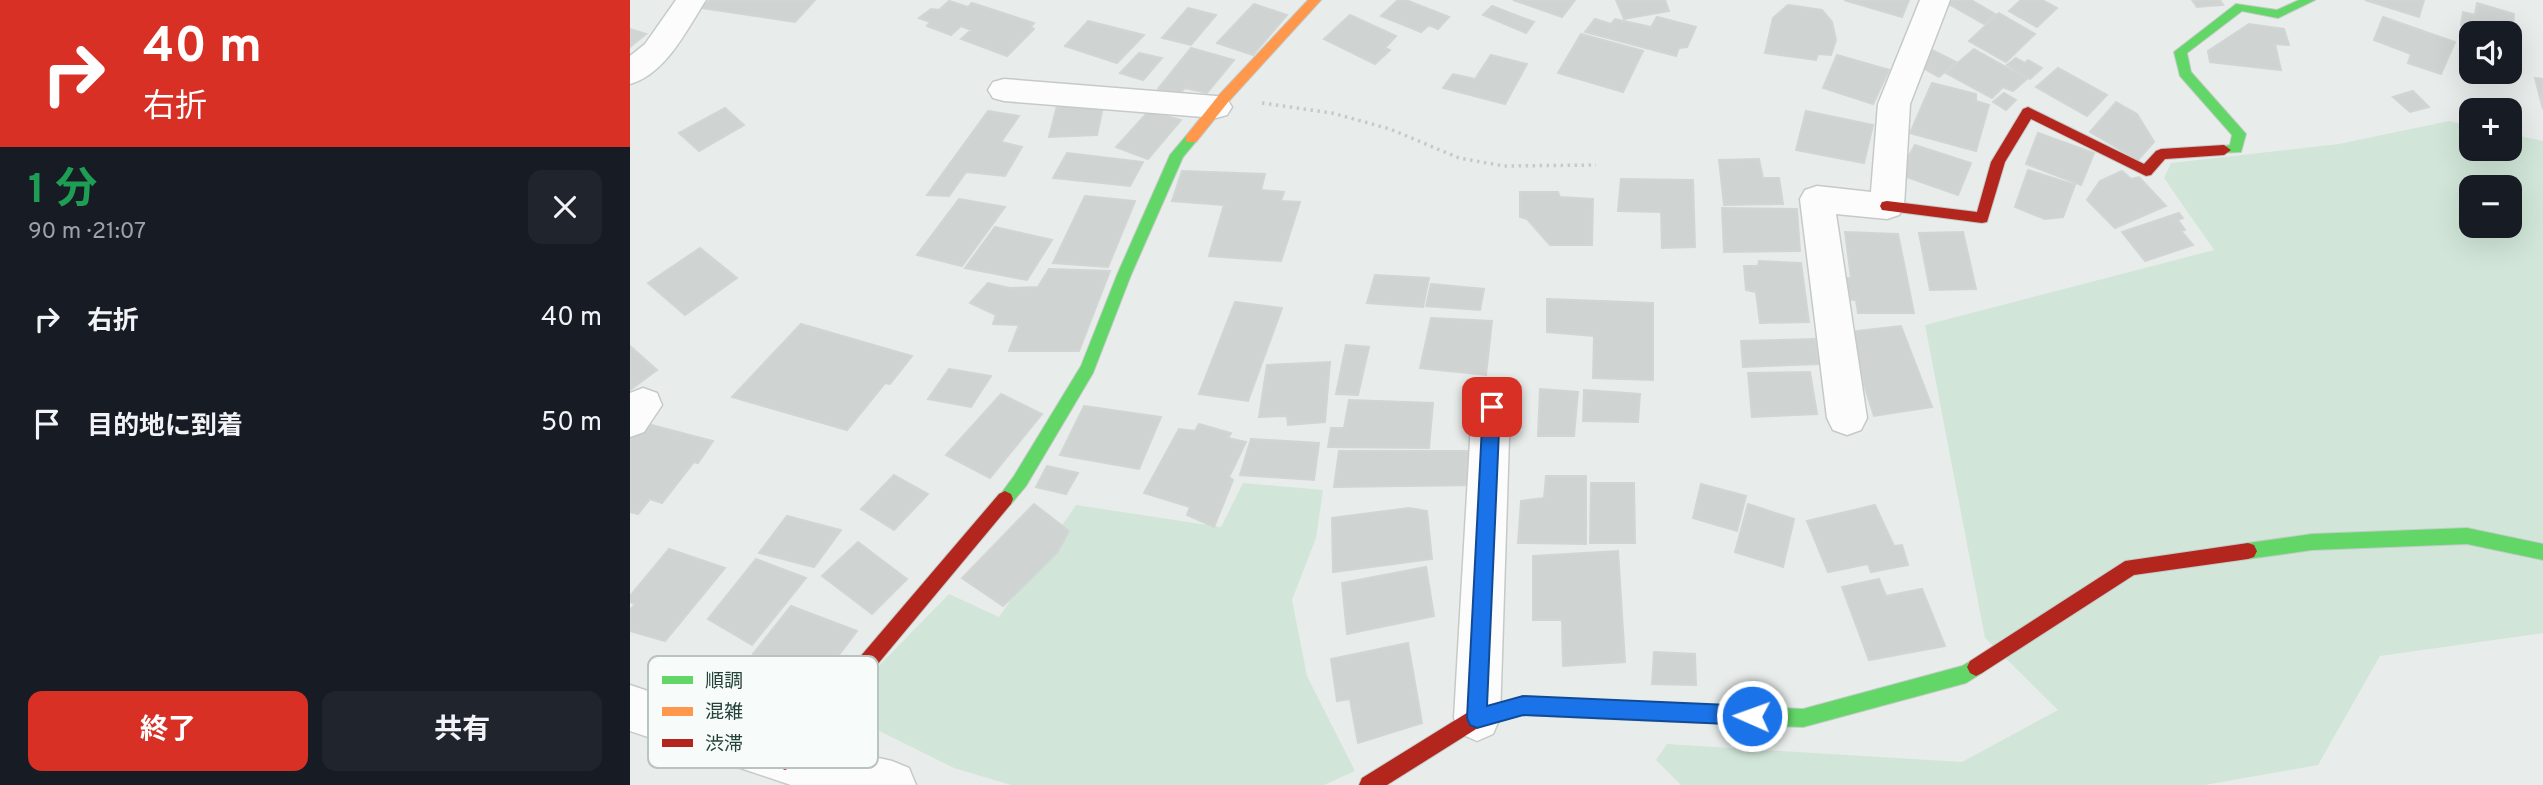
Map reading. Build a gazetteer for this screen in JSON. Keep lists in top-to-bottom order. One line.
{"legend":["順調","混雑","渋滞"],"page":{"turn":["40 m","右折"],"map_buttons":["+","−"],"heading":["1 分","90 m · 21:07"],"list":[{"name":"右折","value":"40 m"},{"name":"目的地に到着","value":"50 m"}],"buttons":["終了","共有"]}}
